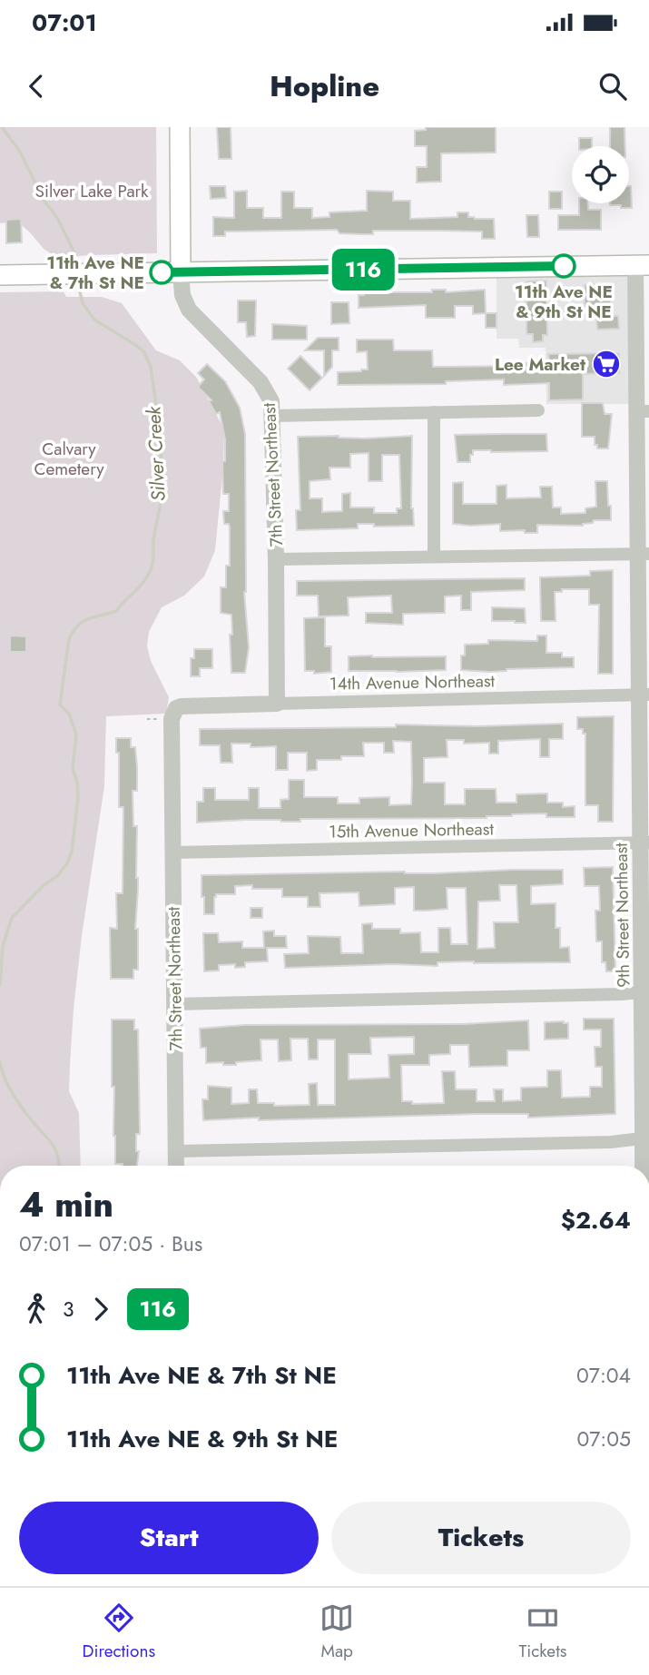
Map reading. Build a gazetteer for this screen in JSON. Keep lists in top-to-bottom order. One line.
{"streets":{"main road":["7th Street Northeast"],"street":["14th Avenue Northeast","15th Avenue Northeast","9th Street Northeast"]},"crossings":[["7th Street Northeast","14th Avenue Northeast"],["7th Street Northeast","15th Avenue Northeast"],["14th Avenue Northeast","9th Street Northeast"],["15th Avenue Northeast","9th Street Northeast"]],"water":["Silver Creek"],"parks":["Silver Lake Park","Calvary Cemetery"],"places":{"other":["11th Ave NE & 9th St NE","11th Ave NE & 7th St NE"],"supermarket":["Lee Market"]},"lines":["bus line 116"],"page":{"status":"07:01","header":"Hopline","on_map":"116","heading":["4 min","07:01 – 07:05 · Bus","$2.64"],"legs":["3","116"],"list":[{"name":"11th Ave NE & 7th St NE","value":"07:04"},{"name":"11th Ave NE & 9th St NE","value":"07:05"}],"buttons":["Start","Tickets"],"tabs":["Directions","Map","Tickets"]}}
